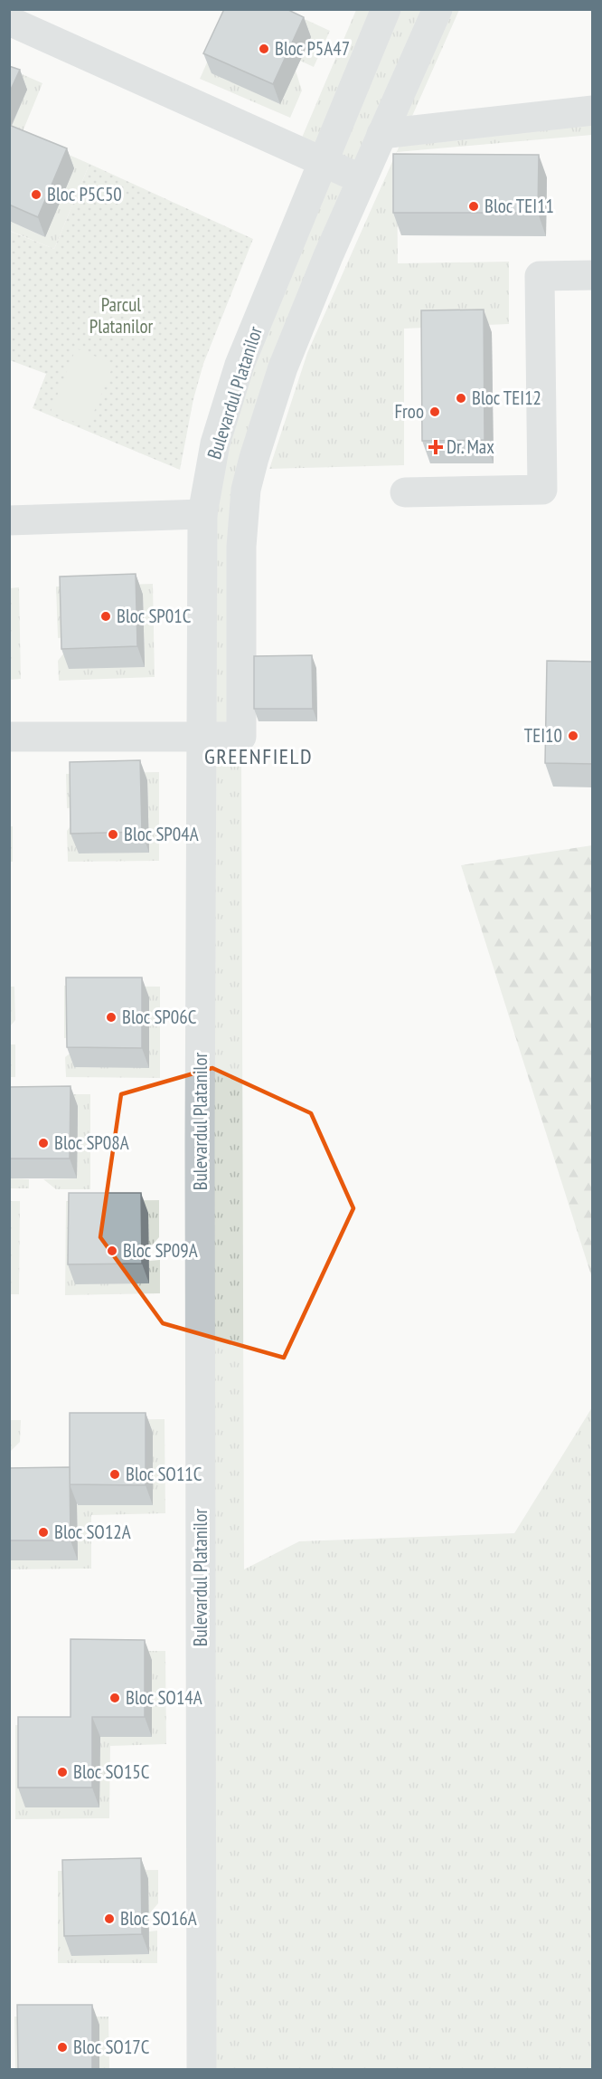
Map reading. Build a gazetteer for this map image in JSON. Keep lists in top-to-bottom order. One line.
{"streets":{"street":["Bulevardul Platanilor"]},"districts":["GREENFIELD"],"parks":["Parcul Platanilor"],"places":{"other":["Bloc P5A47","Bloc P5C50","Bloc TEI11","Bloc TEI12","Froo","Bloc SP01C","TEI10","Bloc SP04A","Bloc SP06C","Bloc SP08A","Bloc SP09A","Bloc SO11C","Bloc SO12A","Bloc SO14A","Bloc SO15C","Bloc SO16A","Bloc SO17C"],"health":["Dr. Max"]}}
